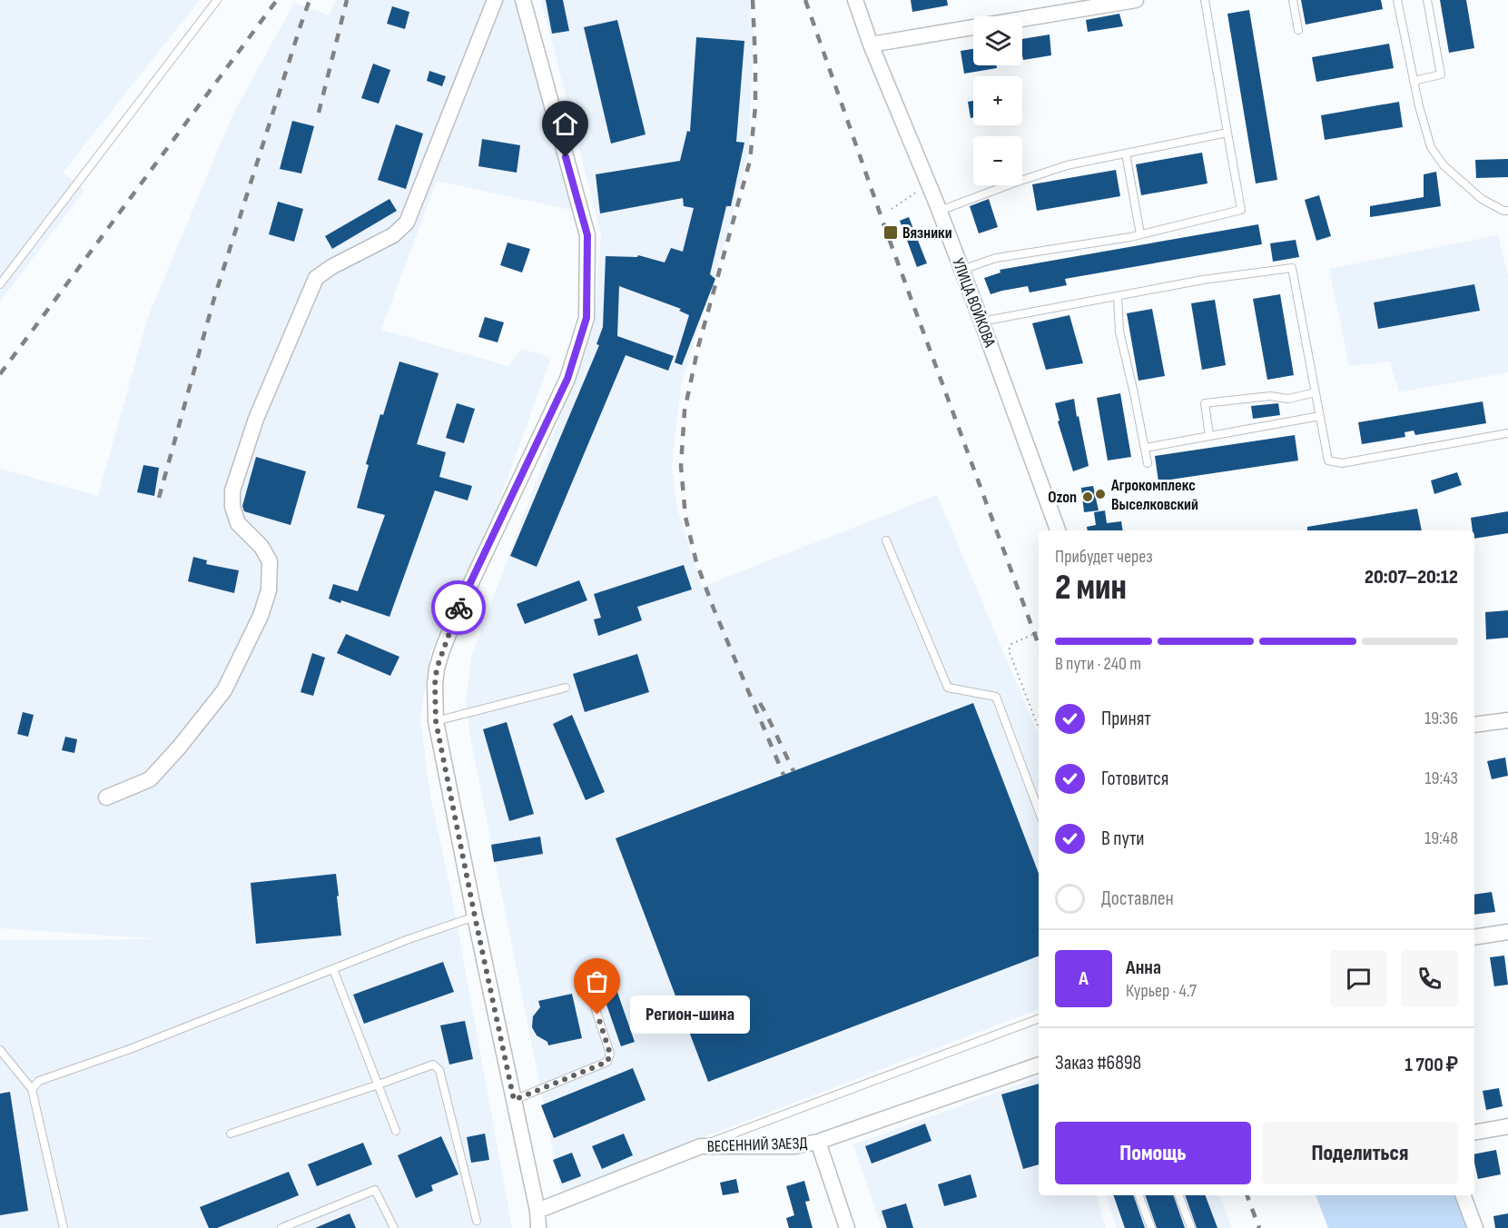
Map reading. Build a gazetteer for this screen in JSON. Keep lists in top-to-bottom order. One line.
{"streets":{"street":["УЛИЦА ВОЙКОВА","ВЕСЕННИЙ ЗАЕЗД"]},"places":{"transit":["Вязники"],"other":["Агрокомплекс Выселковский","Ozon","Регион-шина"]},"page":{"map_buttons":["+","−"],"heading":["2 мин","Прибудет через","20:07–20:12"],"panel":["Анна","Курьер · 4.7","Заказ #6898","1 700 ₽"],"bar":"В пути · 240 m","list":[["Принят","19:36"],["Готовится","19:43"],["В пути","19:48"],"Доставлен"],"round":"А","bubble":"Регион-шина","buttons":["Помощь","Поделиться"]}}
